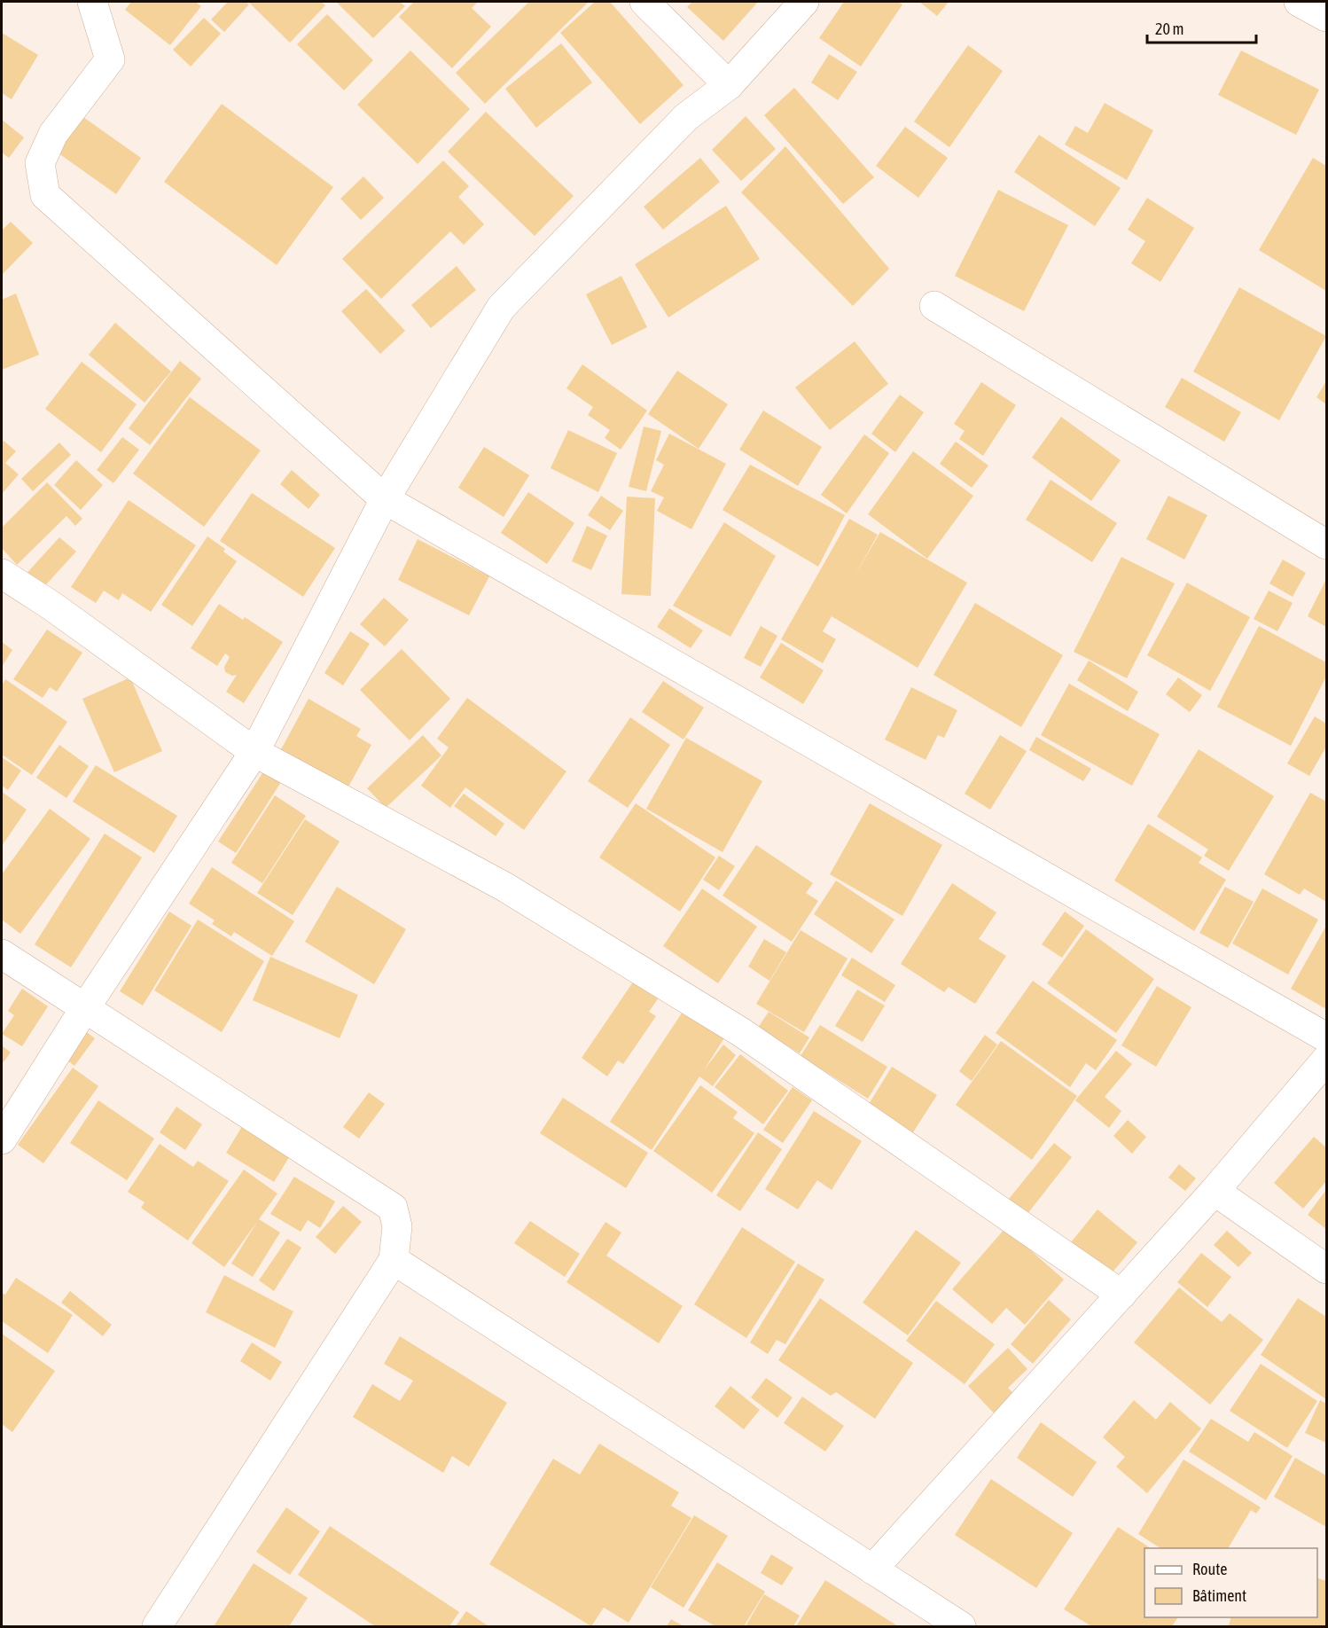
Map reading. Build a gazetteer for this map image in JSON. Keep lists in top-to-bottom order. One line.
{"legend":["Route","Bâtiment"],"scale_bar":"20 m"}
